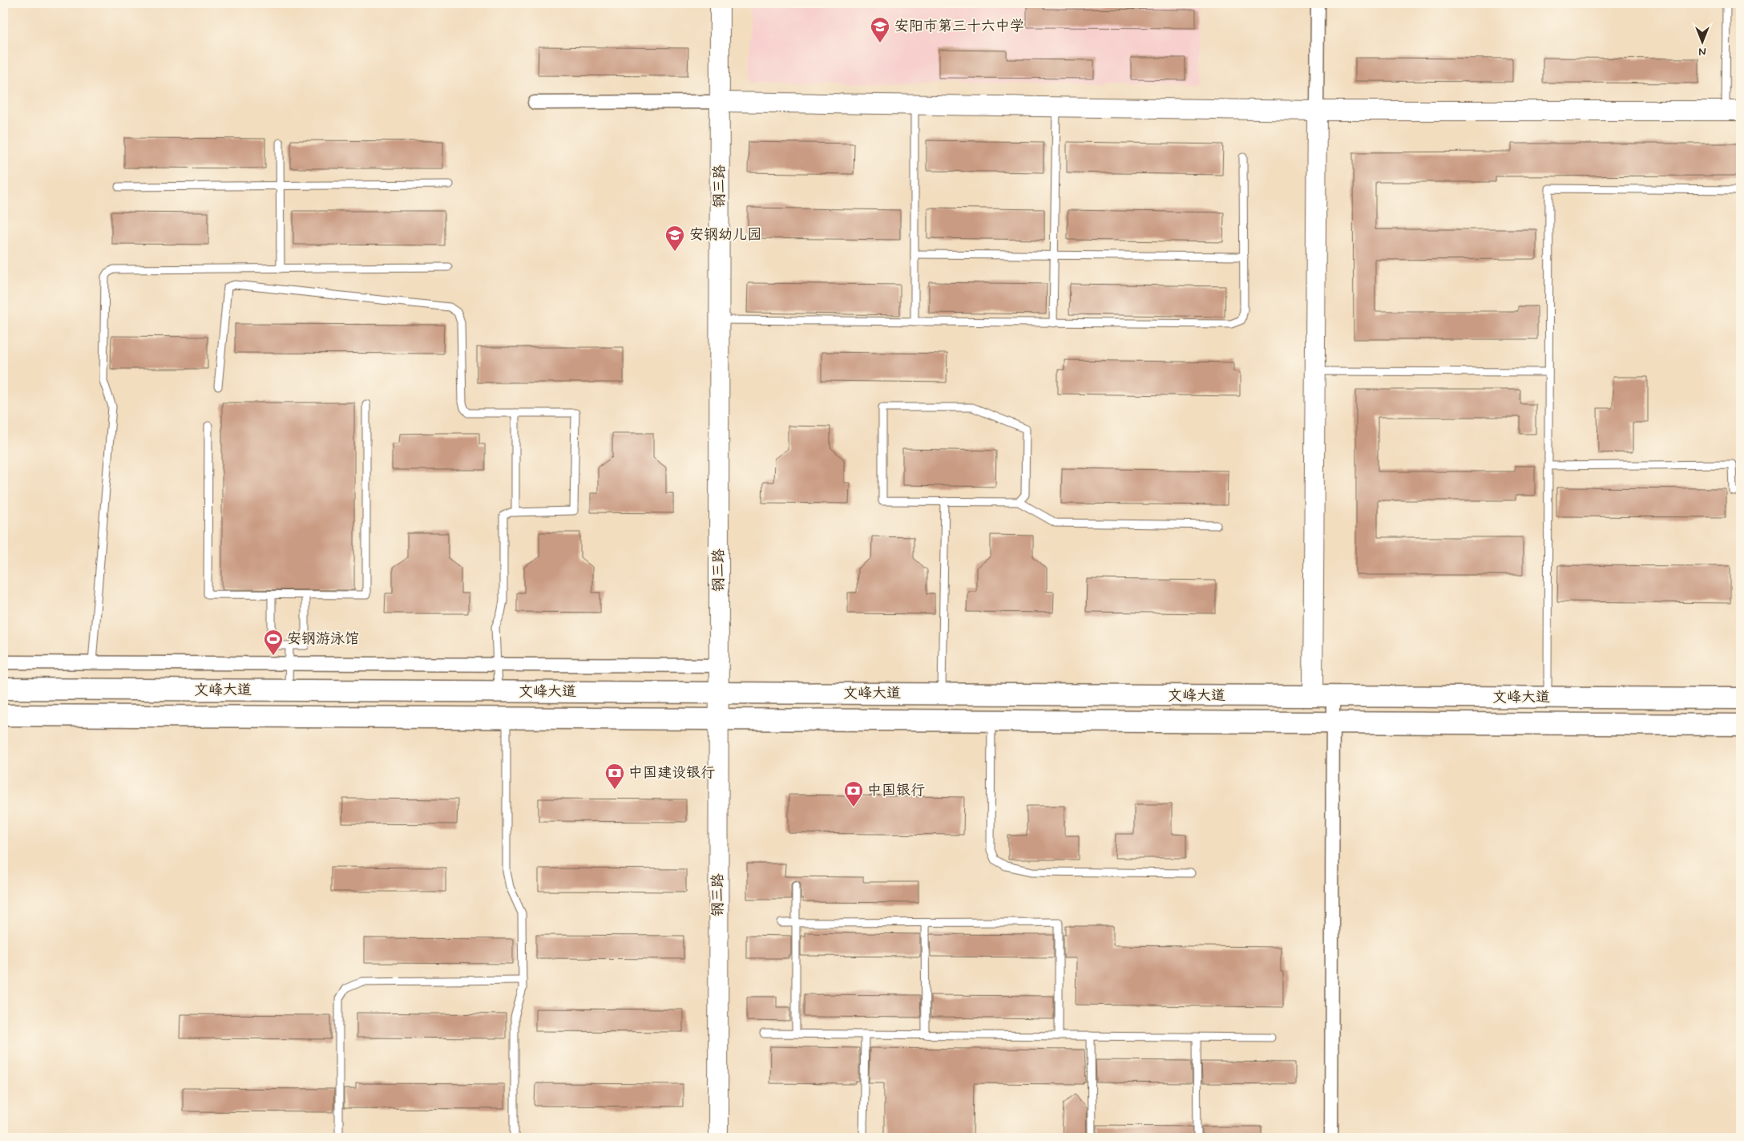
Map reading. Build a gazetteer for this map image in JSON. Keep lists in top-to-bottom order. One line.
{"streets":{"main road":["文峰大道"],"street":["钢三路"]},"crossings":[["钢三路","文峰大道"]],"places":{"school or university":["安阳市第三十六中学","安钢幼儿园"],"sports":["安钢游泳馆"],"bank":["中国建设银行","中国银行"]},"north":"bottom"}
